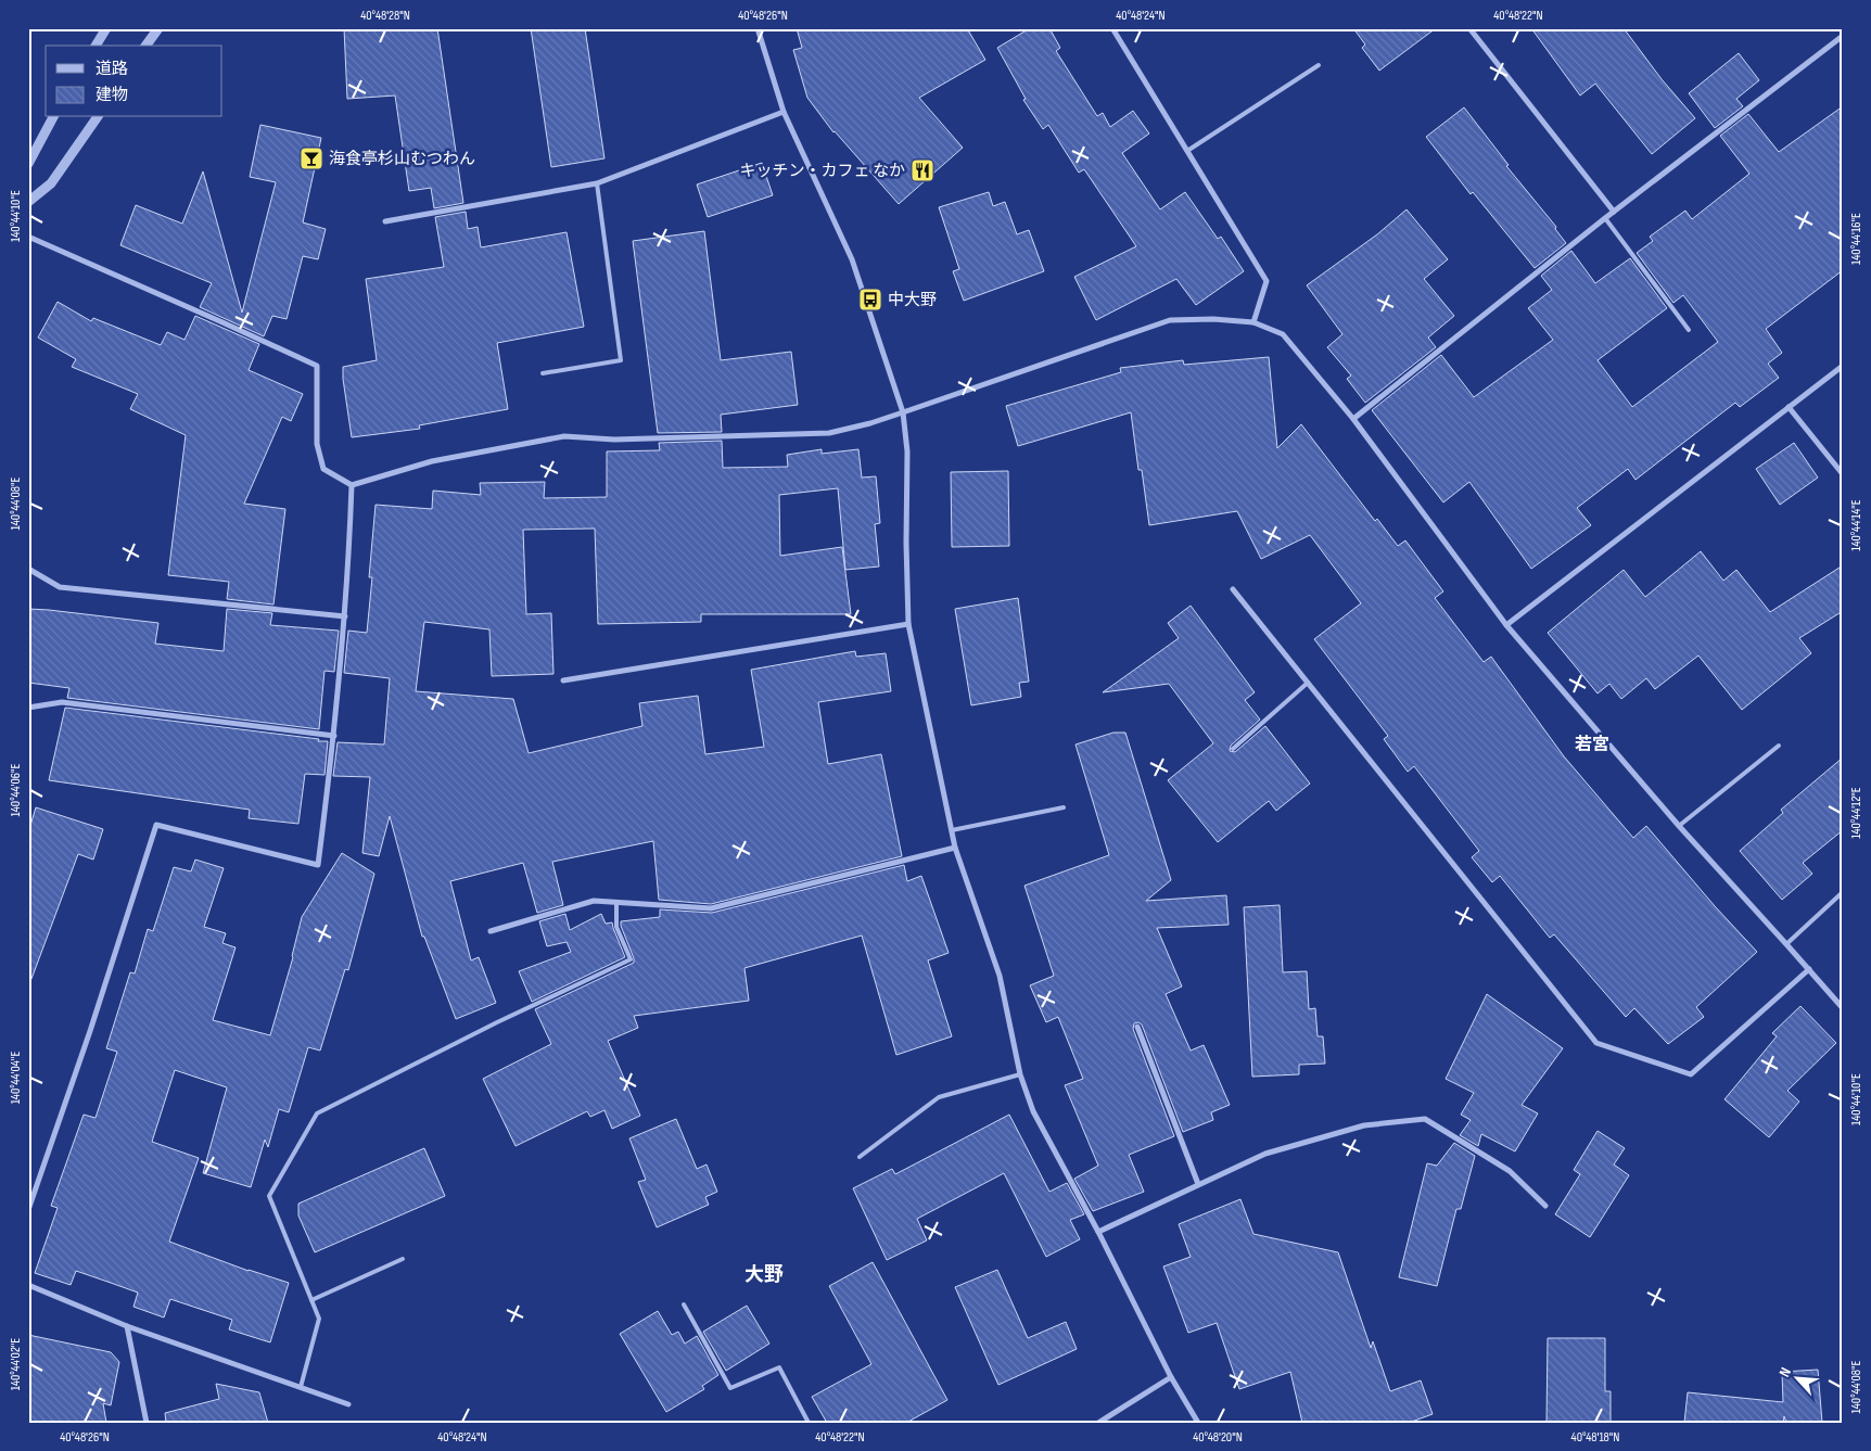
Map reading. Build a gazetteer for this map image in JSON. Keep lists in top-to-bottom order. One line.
{"districts":["若宮","大野"],"places":{"bar":["海食亭杉山むつわん"],"restaurant":["キッチン・カフェ なか"],"bus stop":["中大野"]},"legend":["道路","建物"],"north":"top left","coordinates":["40°48'28\"N","40°48'26\"N","40°48'24\"N","40°48'22\"N","140°44'10\"E","140°44'16\"E","140°44'08\"E","140°44'14\"E","140°44'06\"E","140°44'12\"E","140°44'04\"E","140°44'02\"E","40°48'20\"N","40°48'18\"N"]}
